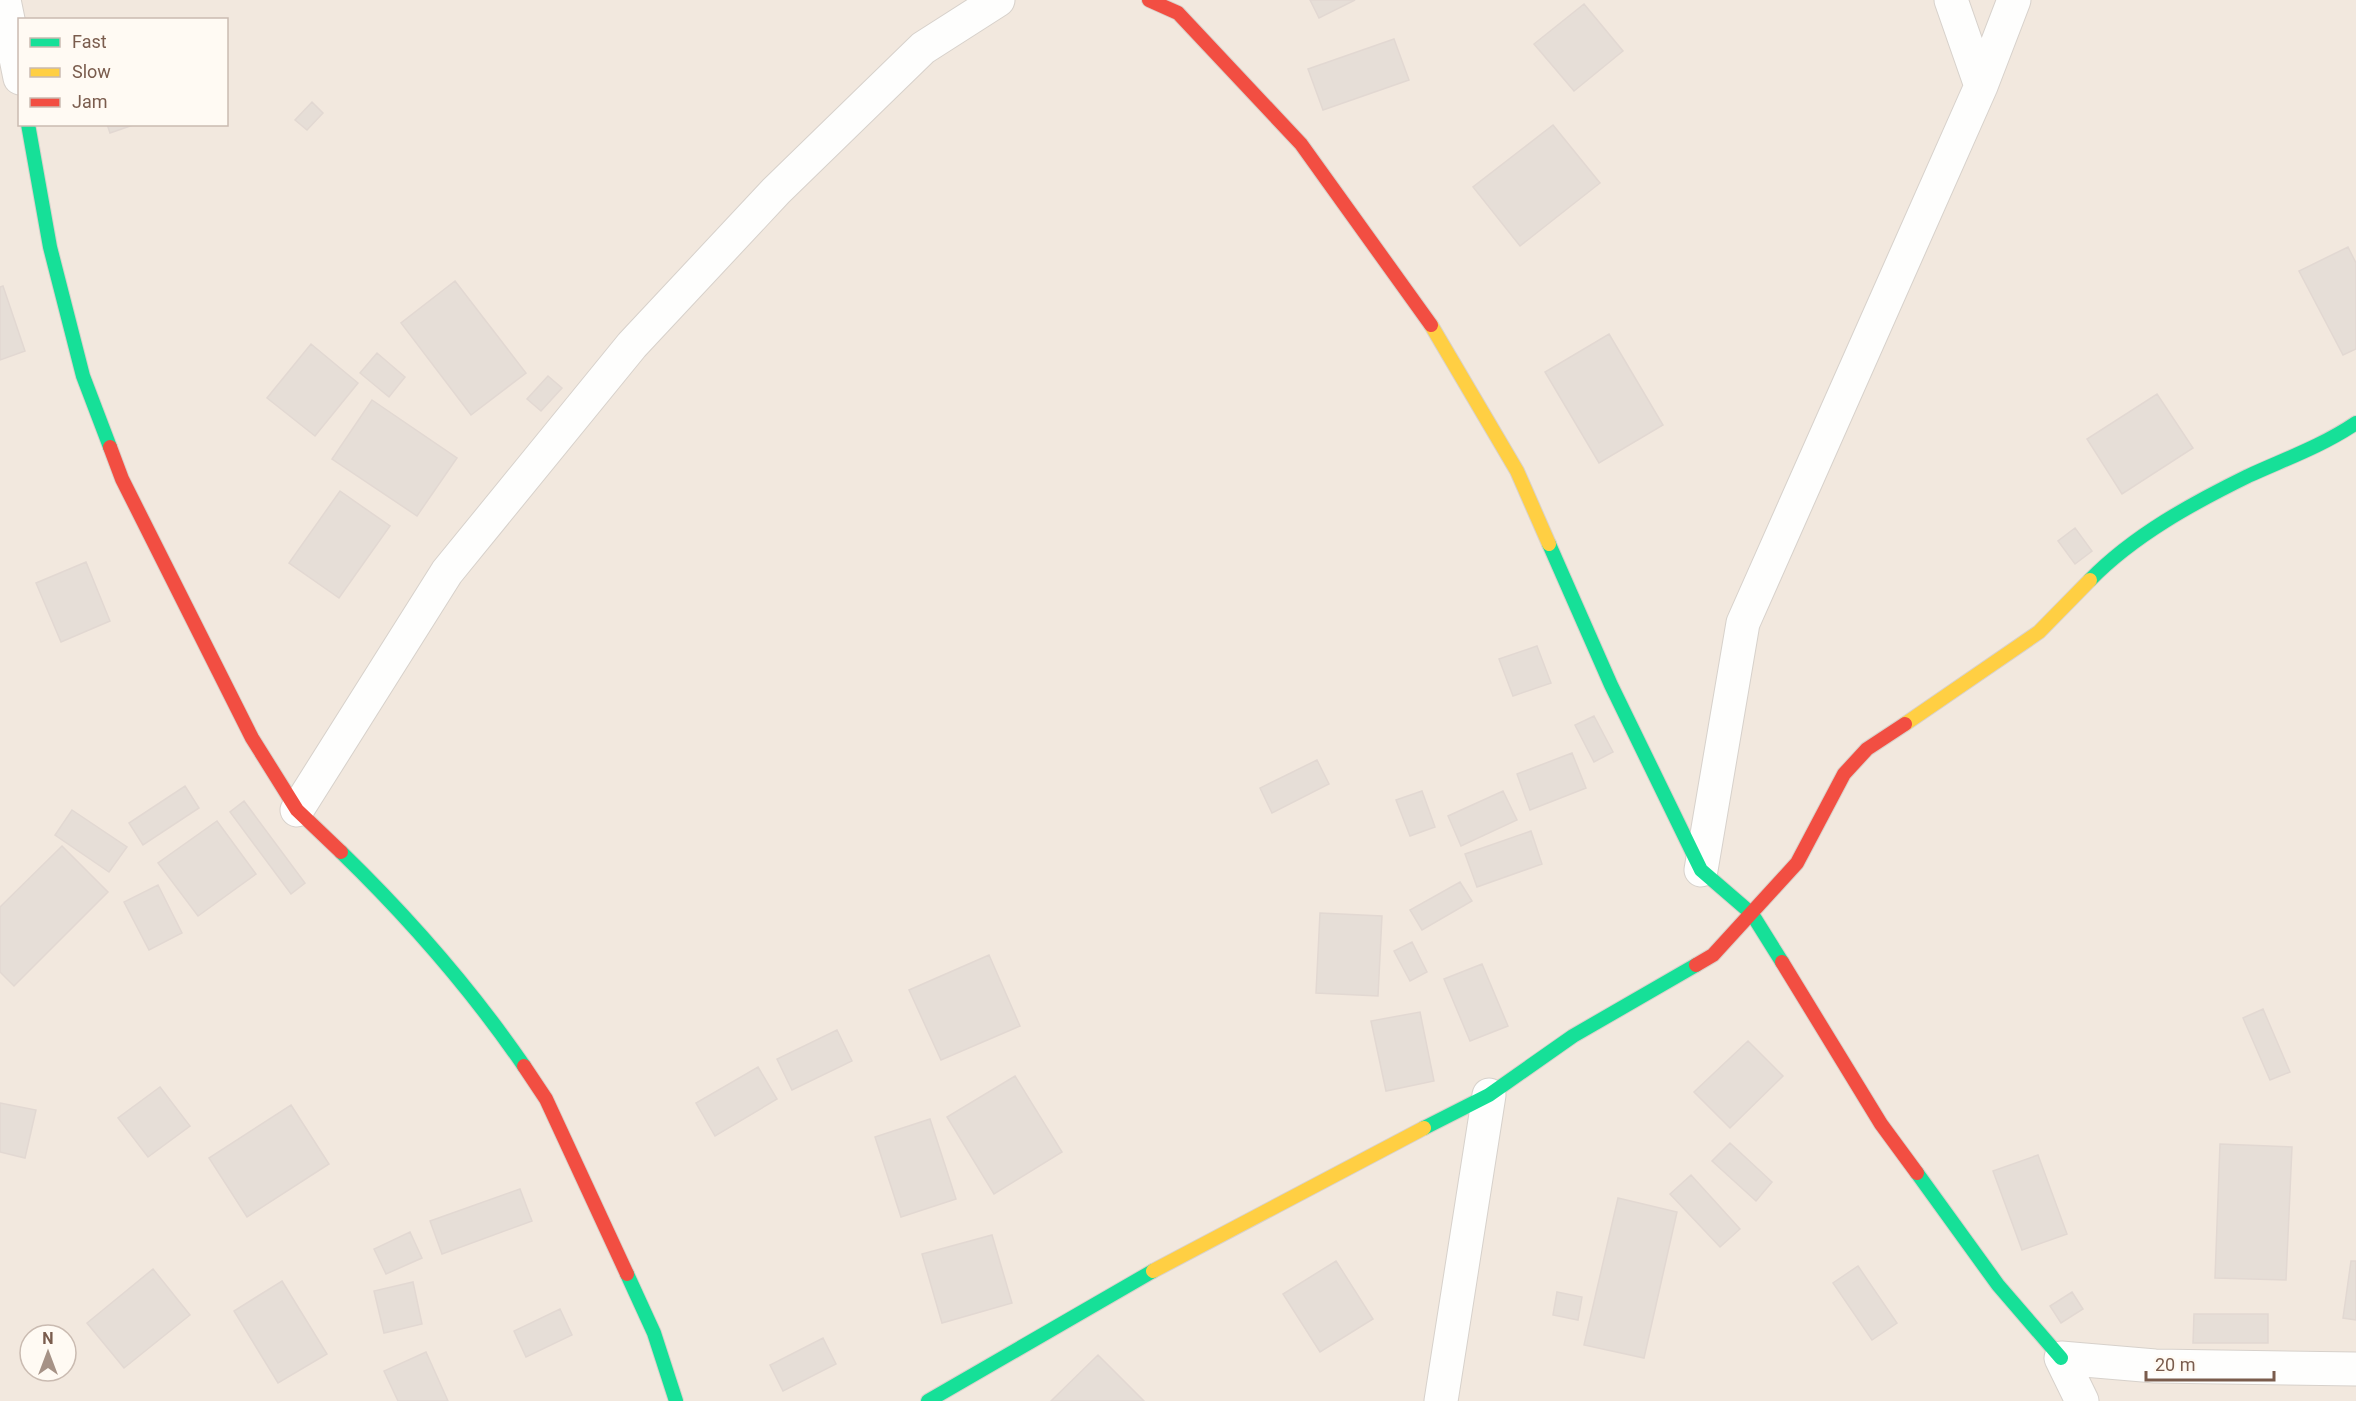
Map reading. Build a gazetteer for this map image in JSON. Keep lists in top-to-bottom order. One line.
{"legend":["Fast","Slow","Jam"],"scale_bar":"20 m","north":"top"}
